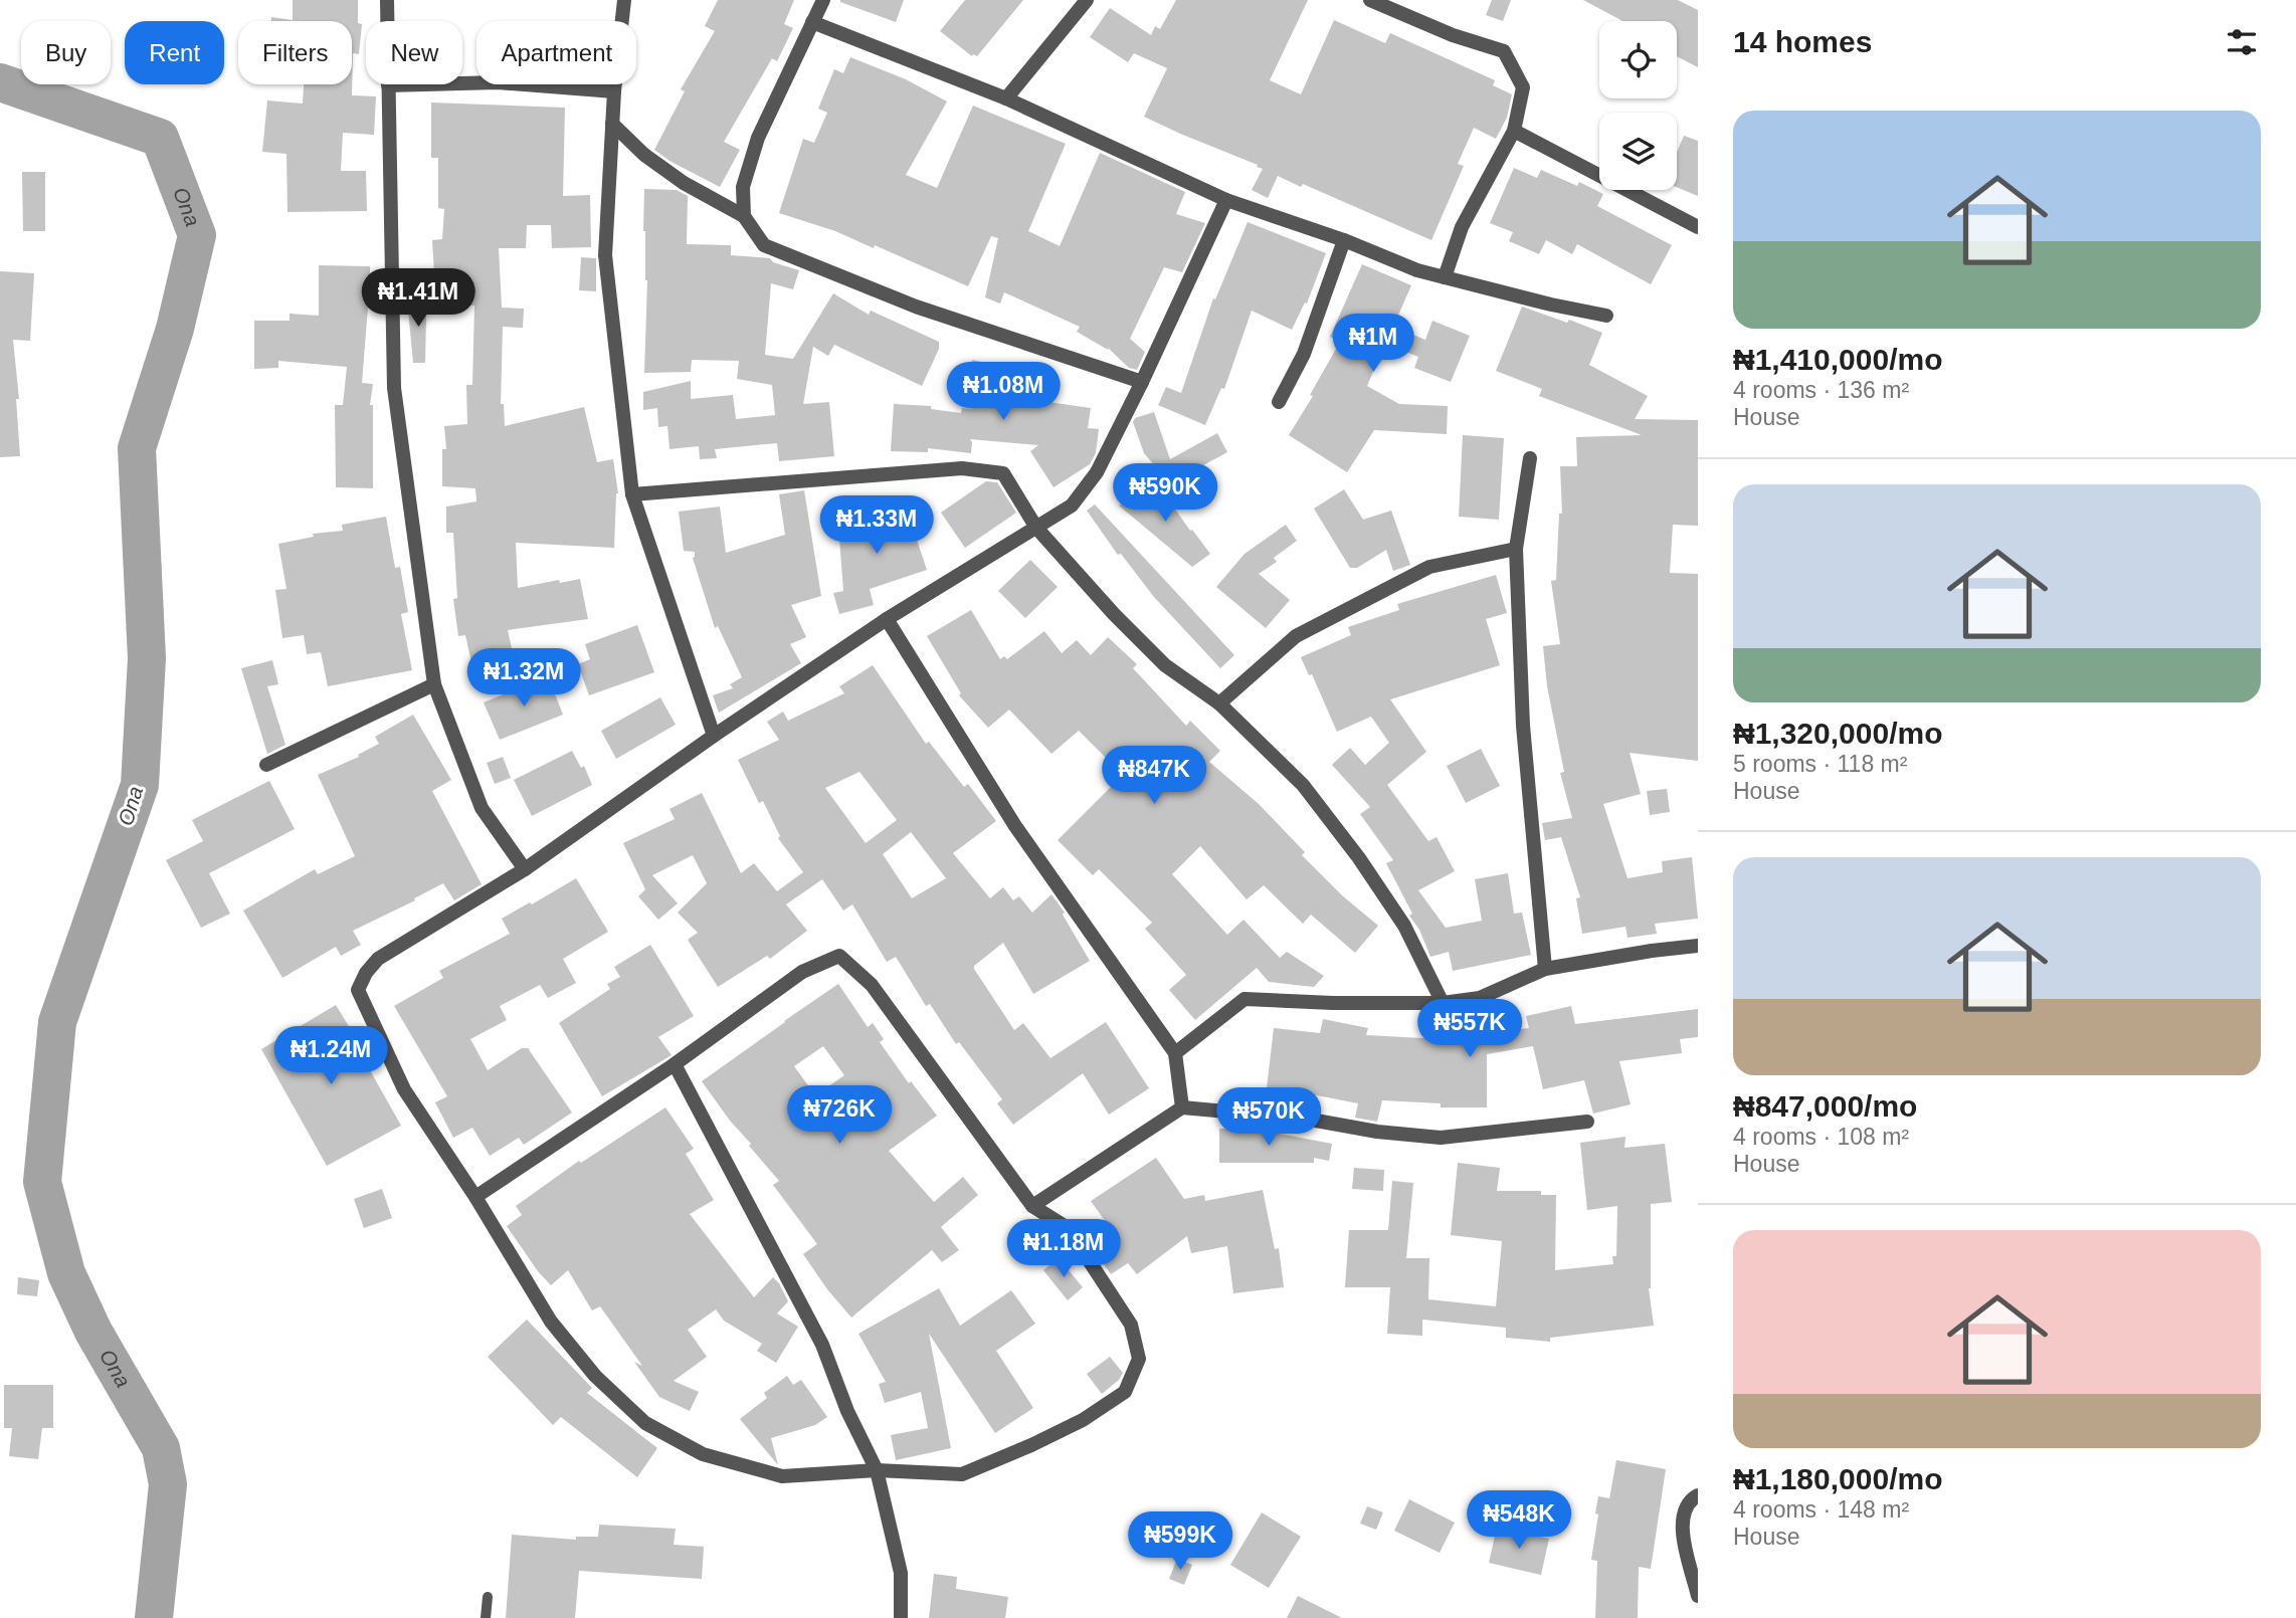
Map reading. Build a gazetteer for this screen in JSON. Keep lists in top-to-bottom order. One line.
{"water":["Ona"],"page":{"heading":"14 homes","chip":["Buy","Rent","Filters","New","Apartment"],"list":[{"name":"₦1,410,000/mo","note":"4 rooms · 136 m² · House"},{"name":"₦1,320,000/mo","note":"5 rooms · 118 m² · House"},{"name":"₦847,000/mo","note":"4 rooms · 108 m² · House"},{"name":"₦1,180,000/mo","note":"4 rooms · 148 m² · House"}],"price":["₦1.41M","₦1M","₦1.08M","₦590K","₦1.33M","₦1.32M","₦847K","₦557K","₦1.24M","₦726K","₦570K","₦1.18M","₦548K","₦599K"]}}
